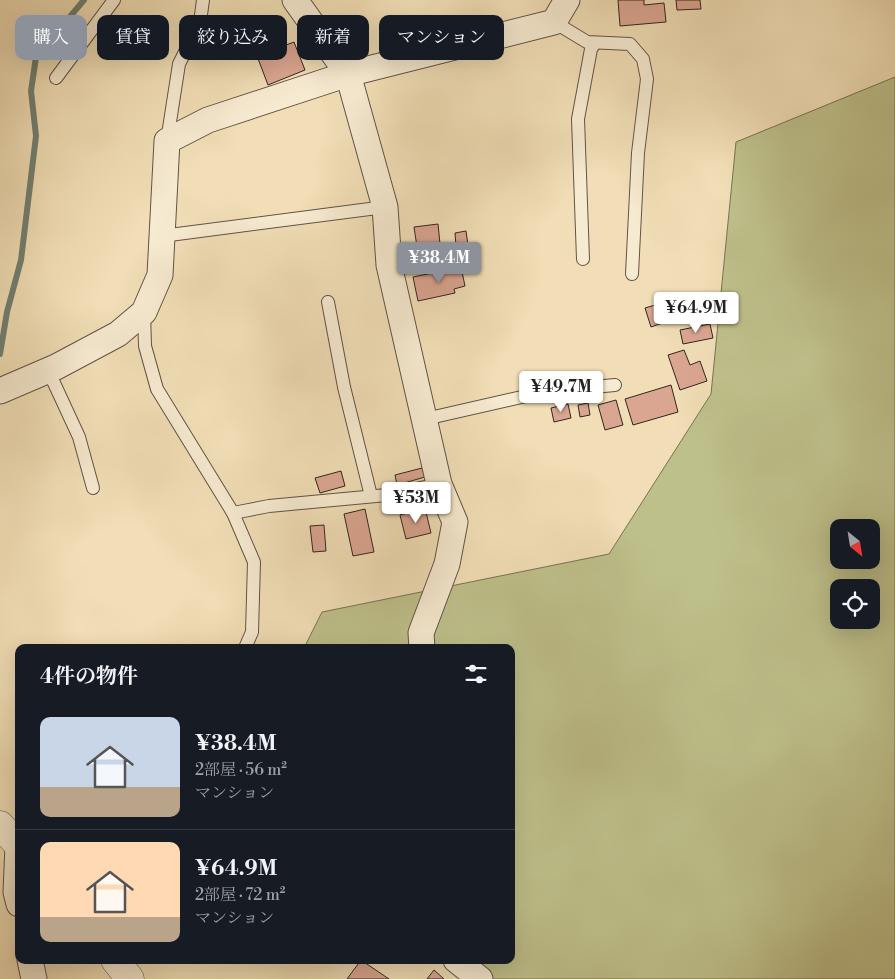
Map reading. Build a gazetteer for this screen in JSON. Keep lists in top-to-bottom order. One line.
{"north":"bottom right","page":{"chip":["購入","賃貸","絞り込み","新着","マンション"],"price":["¥38.4M","¥64.9M","¥49.7M","¥53M"],"heading":"4件の物件","list":[{"name":"¥38.4M","note":"2部屋 · 56 m² · マンション"},{"name":"¥64.9M","note":"2部屋 · 72 m² · マンション"}]}}
